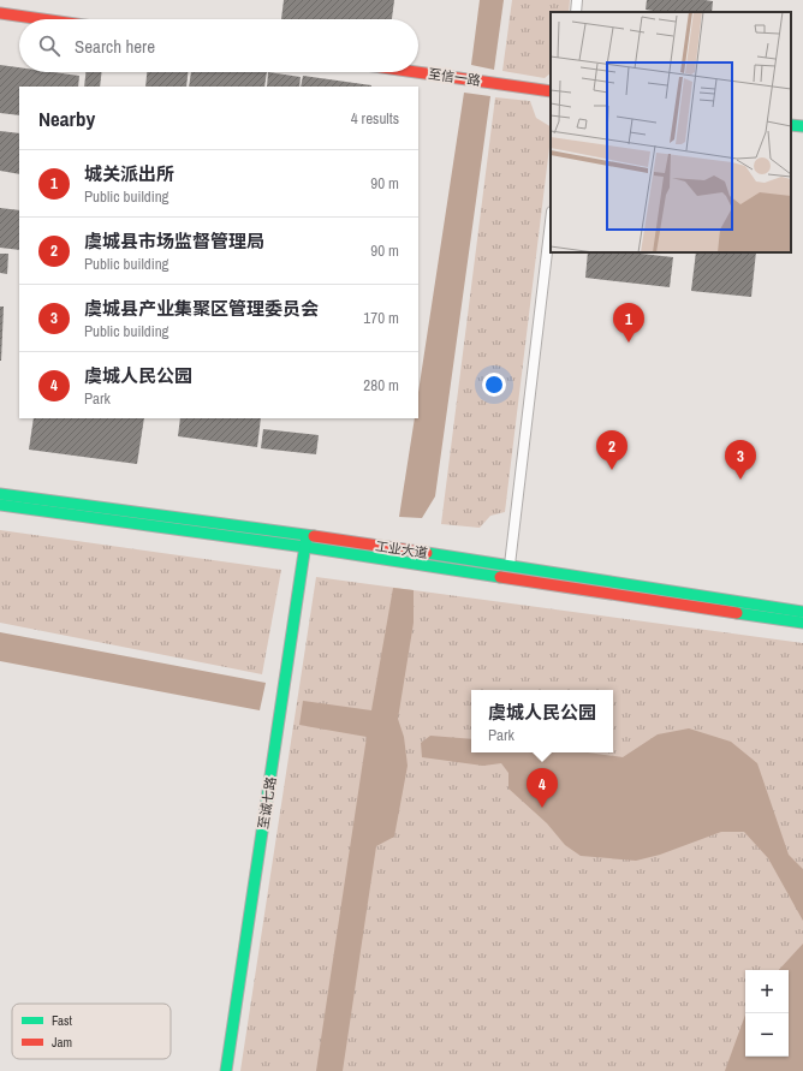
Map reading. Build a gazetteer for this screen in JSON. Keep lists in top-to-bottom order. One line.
{"streets":{"main road":["至信一路","工业大道","至诚七路"]},"crossings":[["工业大道","至诚七路"]],"legend":["Fast","Jam"],"page":{"search":"Search here","heading":["Nearby","4 results"],"list":[{"mark":"1","name":"城关派出所","note":"Public building","value":"90 m"},{"mark":"2","name":"虞城县市场监督管理局","note":"Public building","value":"90 m"},{"mark":"3","name":"虞城县产业集聚区管理委员会","note":"Public building","value":"170 m"},{"mark":"4","name":"虞城人民公园","note":"Park","value":"280 m"}],"pins":["1","2","3","4"],"popup":["虞城人民公园","Park"],"map_buttons":["+","−"]}}
